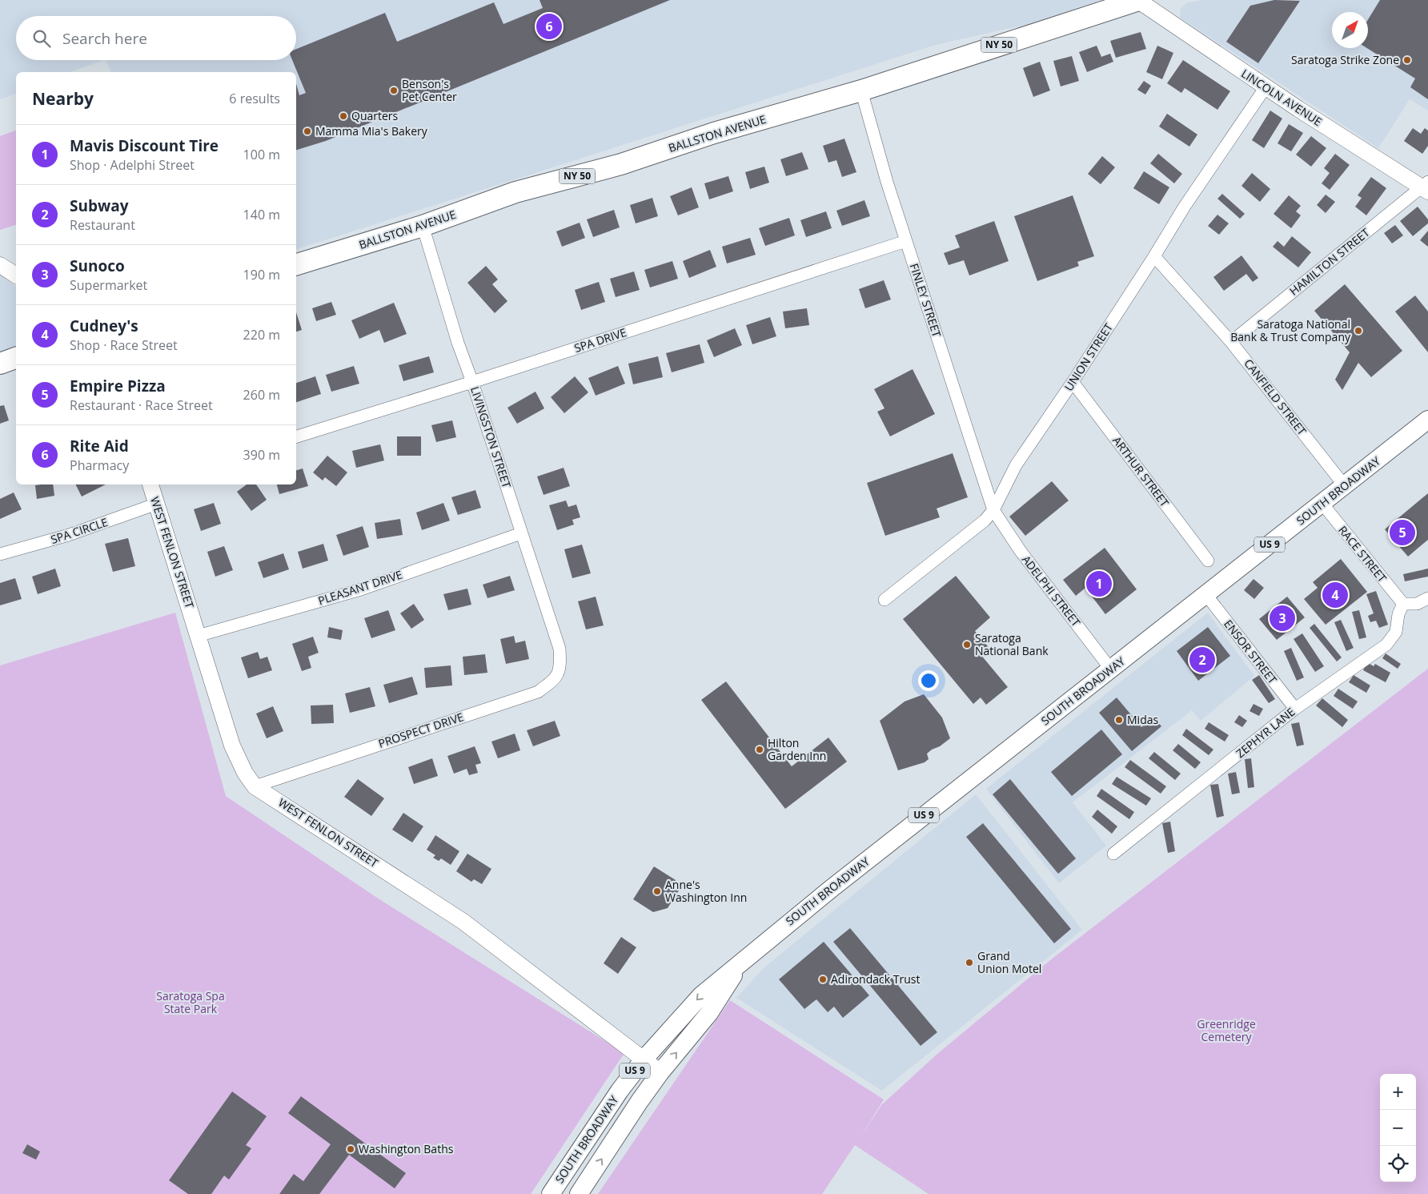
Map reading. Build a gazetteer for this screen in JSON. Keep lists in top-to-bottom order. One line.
{"streets":{"highway":["NY 50","BALLSTON AVENUE"],"main road":["SOUTH BROADWAY","US 9"],"street":["LINCOLN AVENUE","HAMILTON STREET","FINLEY STREET","SPA DRIVE","UNION STREET","CANFIELD STREET","LIVINGSTON STREET","ARTHUR STREET","SPA CIRCLE","WEST FENLON STREET","RACE STREET","PLEASANT DRIVE","ADELPHI STREET","ENSOR STREET","PROSPECT DRIVE","ZEPHYR LANE"]},"crossings":[["LINCOLN AVENUE","BALLSTON AVENUE"],["LINCOLN AVENUE","HAMILTON STREET"],["LINCOLN AVENUE","UNION STREET"],["BALLSTON AVENUE","FINLEY STREET"],["BALLSTON AVENUE","LIVINGSTON STREET"],["HAMILTON STREET","CANFIELD STREET"],["FINLEY STREET","SPA DRIVE"],["FINLEY STREET","UNION STREET"],["FINLEY STREET","ADELPHI STREET"],["SPA DRIVE","LIVINGSTON STREET"],["UNION STREET","CANFIELD STREET"],["UNION STREET","ARTHUR STREET"],["UNION STREET","ADELPHI STREET"],["CANFIELD STREET","SOUTH BROADWAY"],["LIVINGSTON STREET","PLEASANT DRIVE"],["LIVINGSTON STREET","PROSPECT DRIVE"],["SOUTH BROADWAY","WEST FENLON STREET"],["SOUTH BROADWAY","RACE STREET"],["SOUTH BROADWAY","ADELPHI STREET"],["SOUTH BROADWAY","ENSOR STREET"],["SPA CIRCLE","WEST FENLON STREET"],["WEST FENLON STREET","PLEASANT DRIVE"],["WEST FENLON STREET","PROSPECT DRIVE"],["RACE STREET","ZEPHYR LANE"],["ENSOR STREET","ZEPHYR LANE"]],"parks":["Saratoga Spa State Park","Greenridge Cemetery"],"places":["Saratoga Strike Zone","Benson's Pet Center","Quarters","Mamma Mia's Bakery","Saratoga National Bank & Trust Company","Saratoga National Bank","Midas","Hilton Garden Inn","Anne's Washington Inn","Grand Union Motel","Adirondack Trust","Washington Baths"],"north":"top right","page":{"pins":["6","5","1","4","3","2"],"search":"Search here","heading":["Nearby","6 results"],"list":[{"mark":"1","name":"Mavis Discount Tire","note":"Shop · Adelphi Street","value":"100 m"},{"mark":"2","name":"Subway","note":"Restaurant","value":"140 m"},{"mark":"3","name":"Sunoco","note":"Supermarket","value":"190 m"},{"mark":"4","name":"Cudney's","note":"Shop · Race Street","value":"220 m"},{"mark":"5","name":"Empire Pizza","note":"Restaurant · Race Street","value":"260 m"},{"mark":"6","name":"Rite Aid","note":"Pharmacy","value":"390 m"}],"map_buttons":["+","−"]}}
